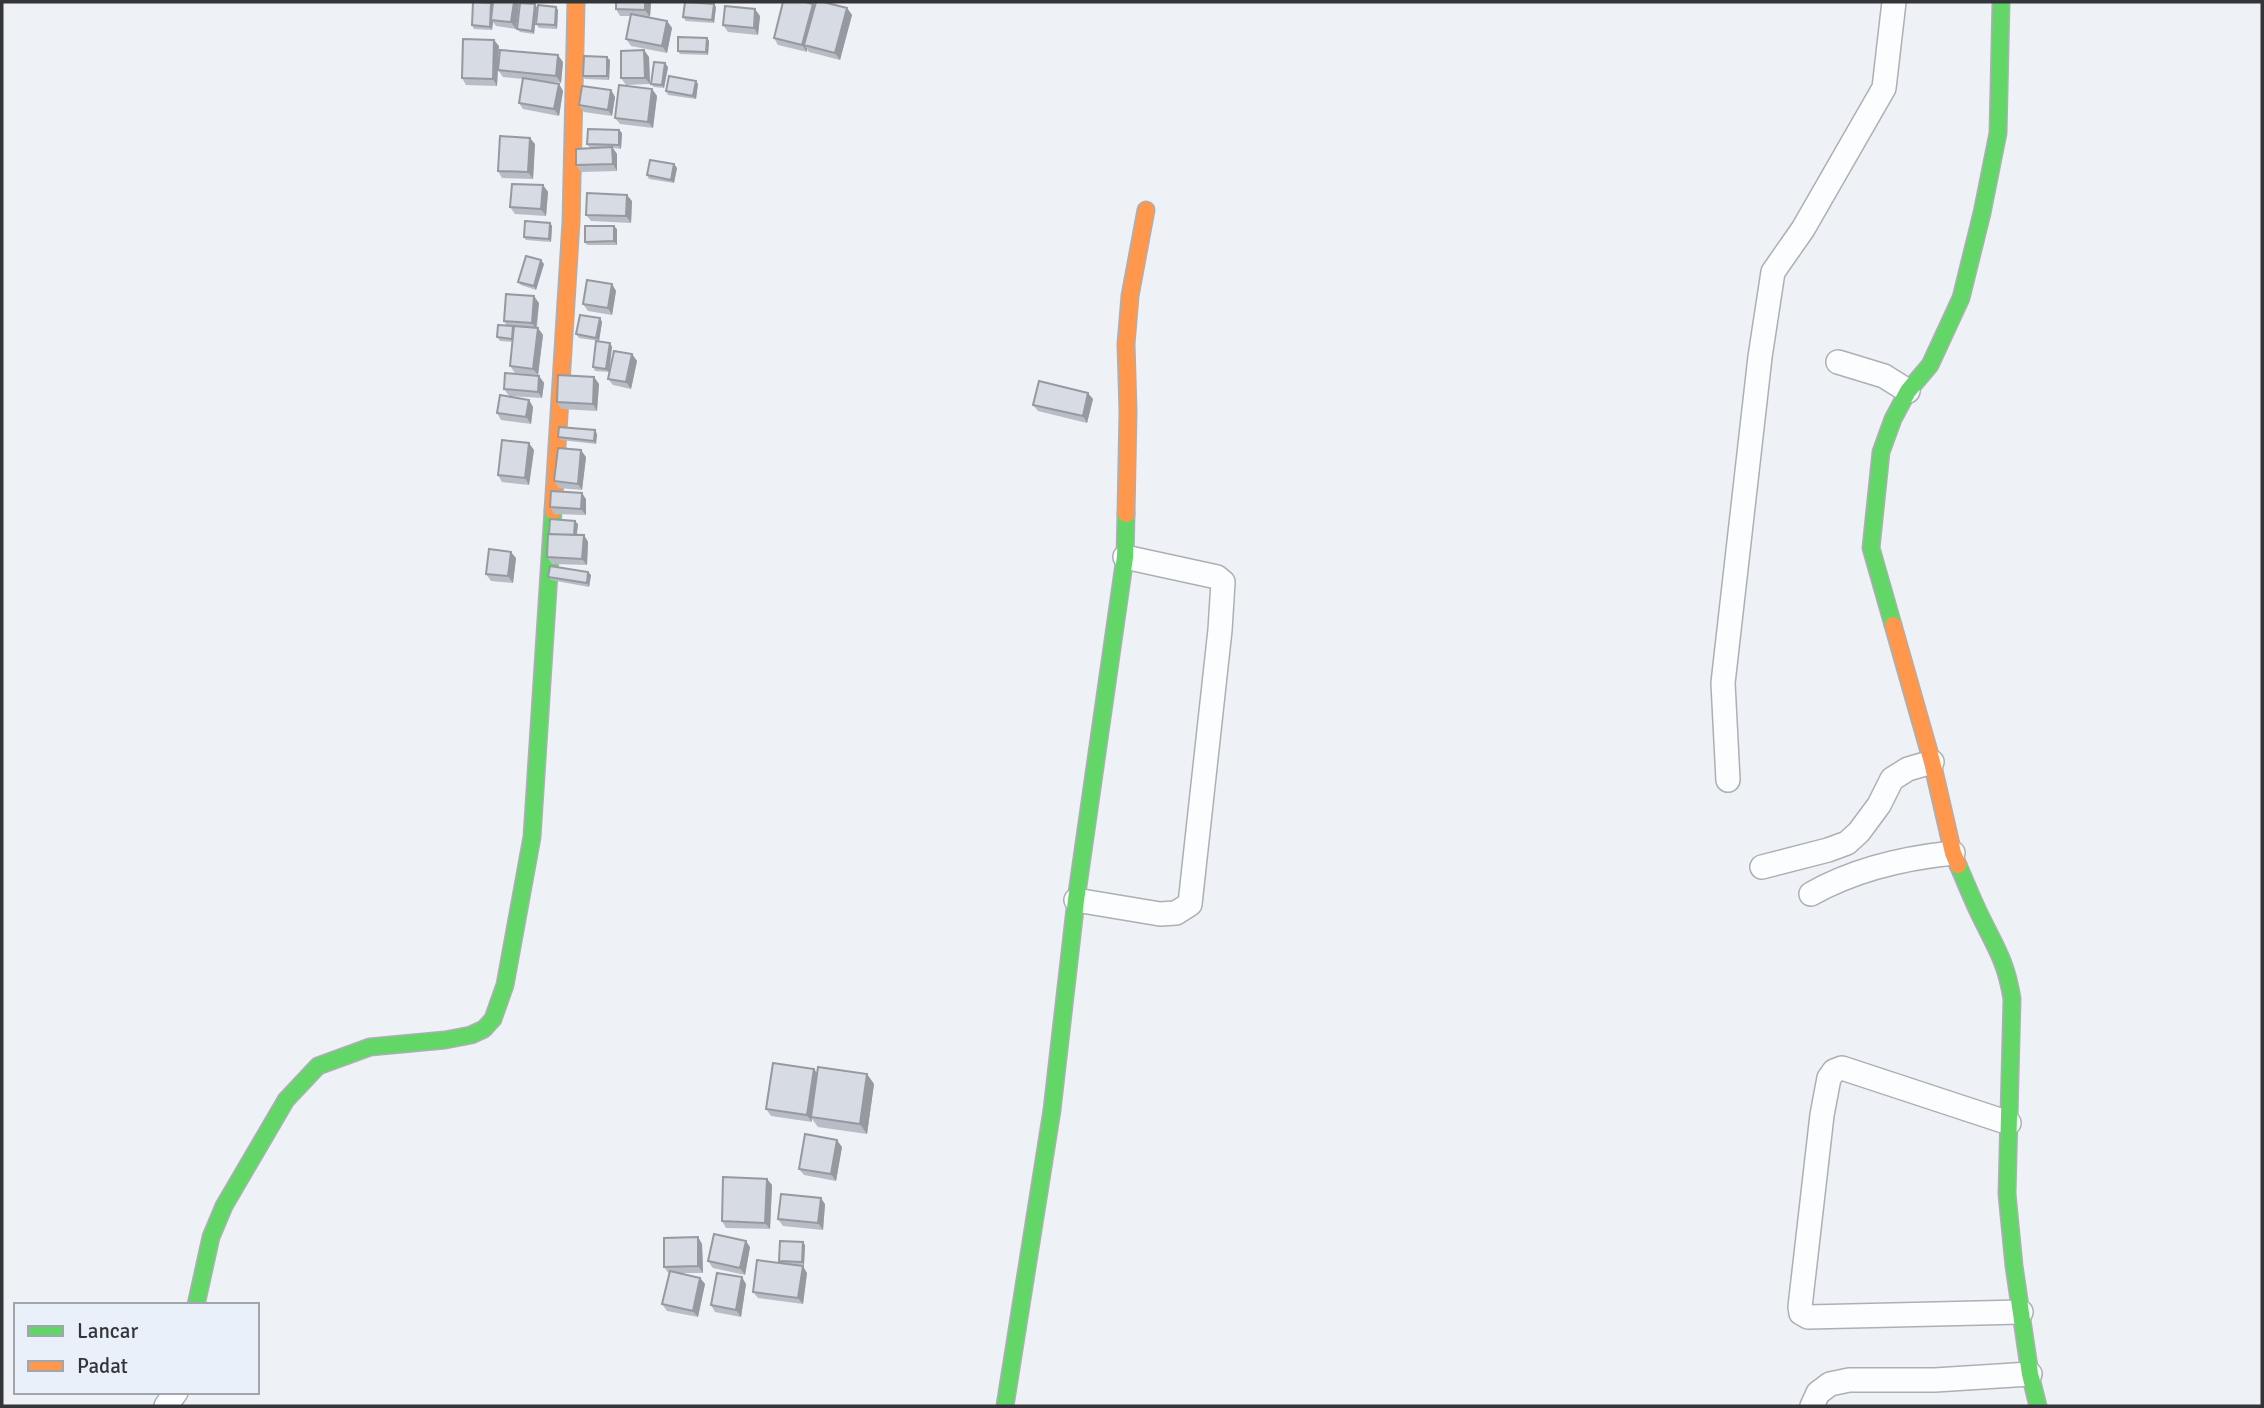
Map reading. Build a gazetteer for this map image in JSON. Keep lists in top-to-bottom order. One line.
{"legend":["Lancar","Padat"]}
